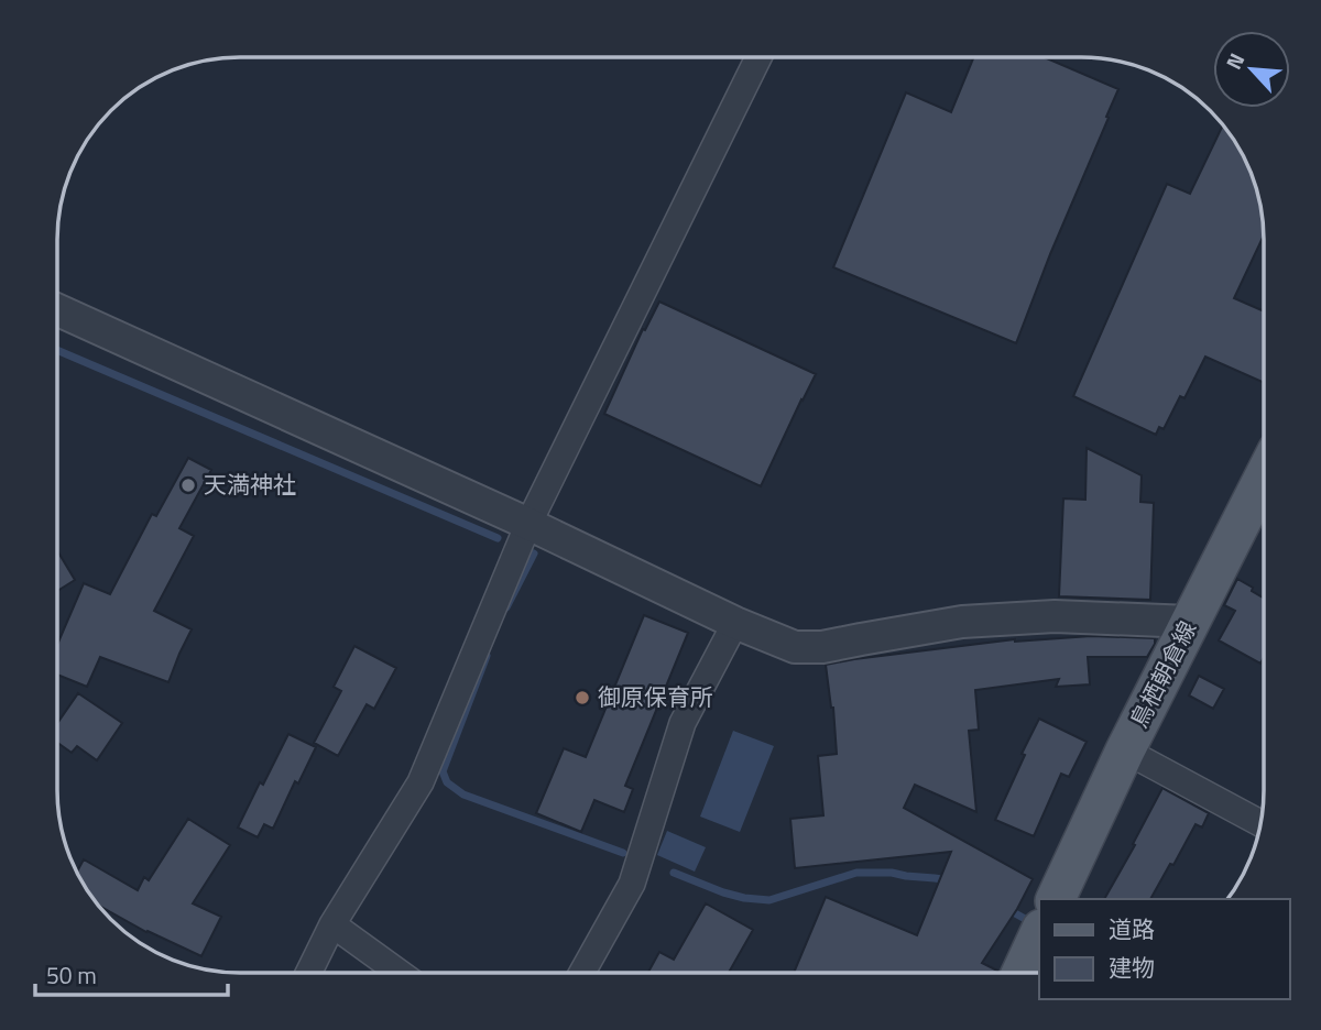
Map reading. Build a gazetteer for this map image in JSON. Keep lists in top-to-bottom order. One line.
{"streets":{"main road":["鳥栖朝倉線"]},"places":["天満神社","御原保育所"],"legend":["道路","建物"],"scale_bar":"50 m","north":"top left"}
